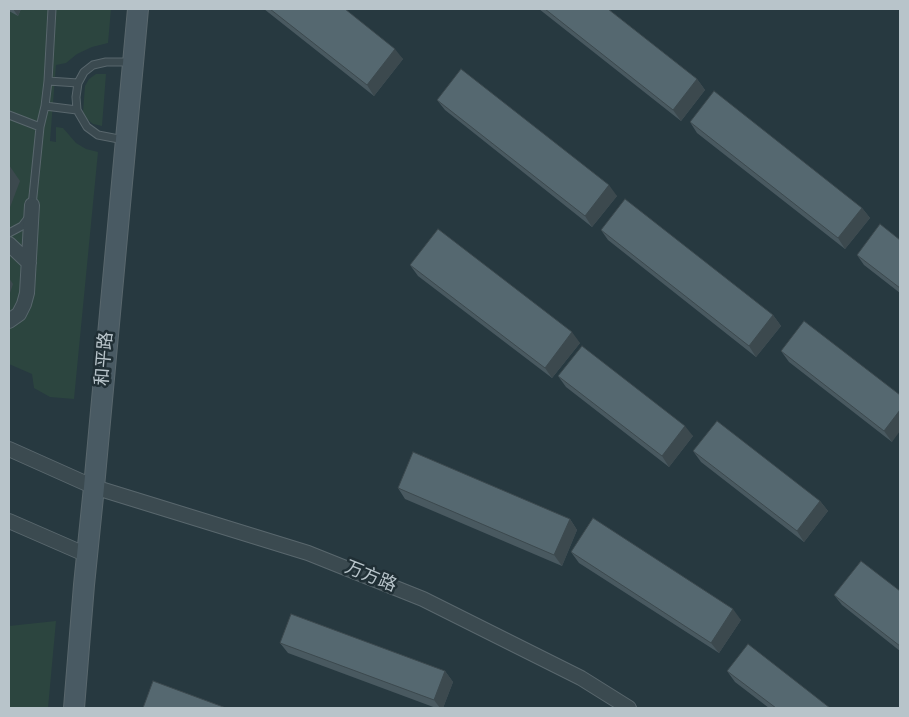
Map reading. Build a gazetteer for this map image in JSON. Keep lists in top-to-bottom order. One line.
{"streets":{"street":["和平路","万方路"]},"crossings":[["和平路","万方路"]]}
